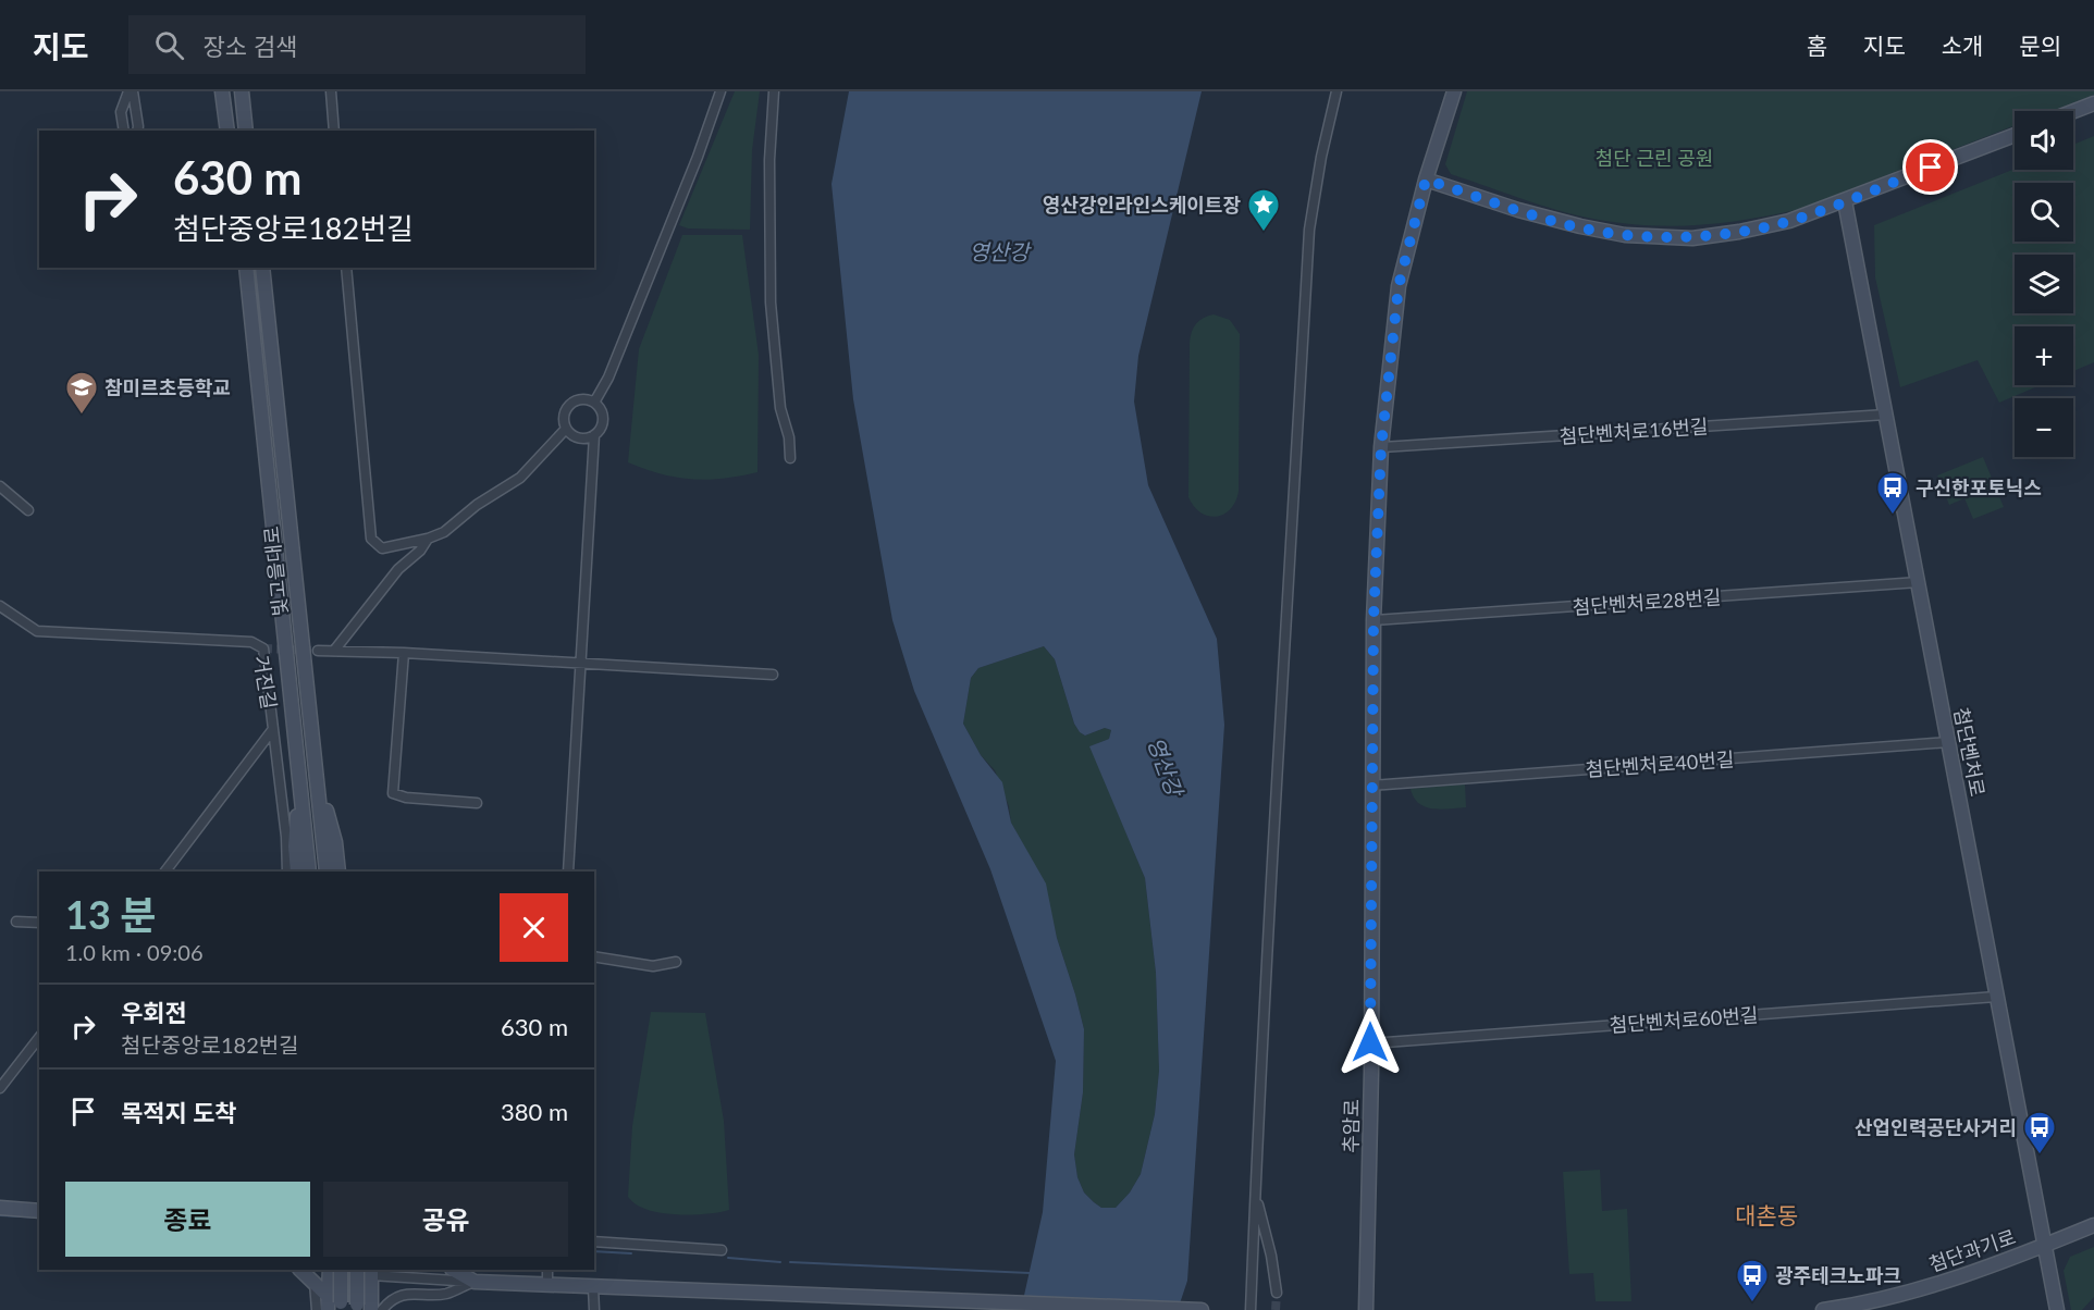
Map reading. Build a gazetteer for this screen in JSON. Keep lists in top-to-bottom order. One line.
{"streets":{"street":["첨단벤처로16번길","빛고을대로","첨단벤처로28번길","거진길","첨단벤처로","첨단벤처로40번길","첨단벤처로60번길","추암로","첨단과기로"]},"crossings":[["첨단벤처로16번길","첨단벤처로"],["첨단벤처로16번길","추암로"],["첨단벤처로28번길","첨단벤처로"],["첨단벤처로28번길","추암로"],["첨단벤처로","첨단벤처로40번길"],["첨단벤처로","첨단벤처로60번길"],["첨단벤처로","첨단과기로"],["첨단벤처로40번길","추암로"],["첨단벤처로60번길","추암로"]],"districts":["대촌동"],"water":["영산강"],"parks":["첨단 근린 공원"],"places":{"place":["영산강인라인스케이트장"],"school or university":["참미르초등학교"],"bus stop":["구신한포토닉스","산업인력공단사거리","광주테크노파크"]},"page":{"header":"지도","search":"장소 검색","nav":["홈","지도","소개","문의"],"map_buttons":["+","−"],"turn":["630 m","첨단중앙로182번길"],"heading":["13 분","1.0 km · 09:06"],"list":[{"name":"우회전","note":"첨단중앙로182번길","value":"630 m"},{"name":"목적지 도착","value":"380 m"}],"buttons":["종료","공유"]}}
